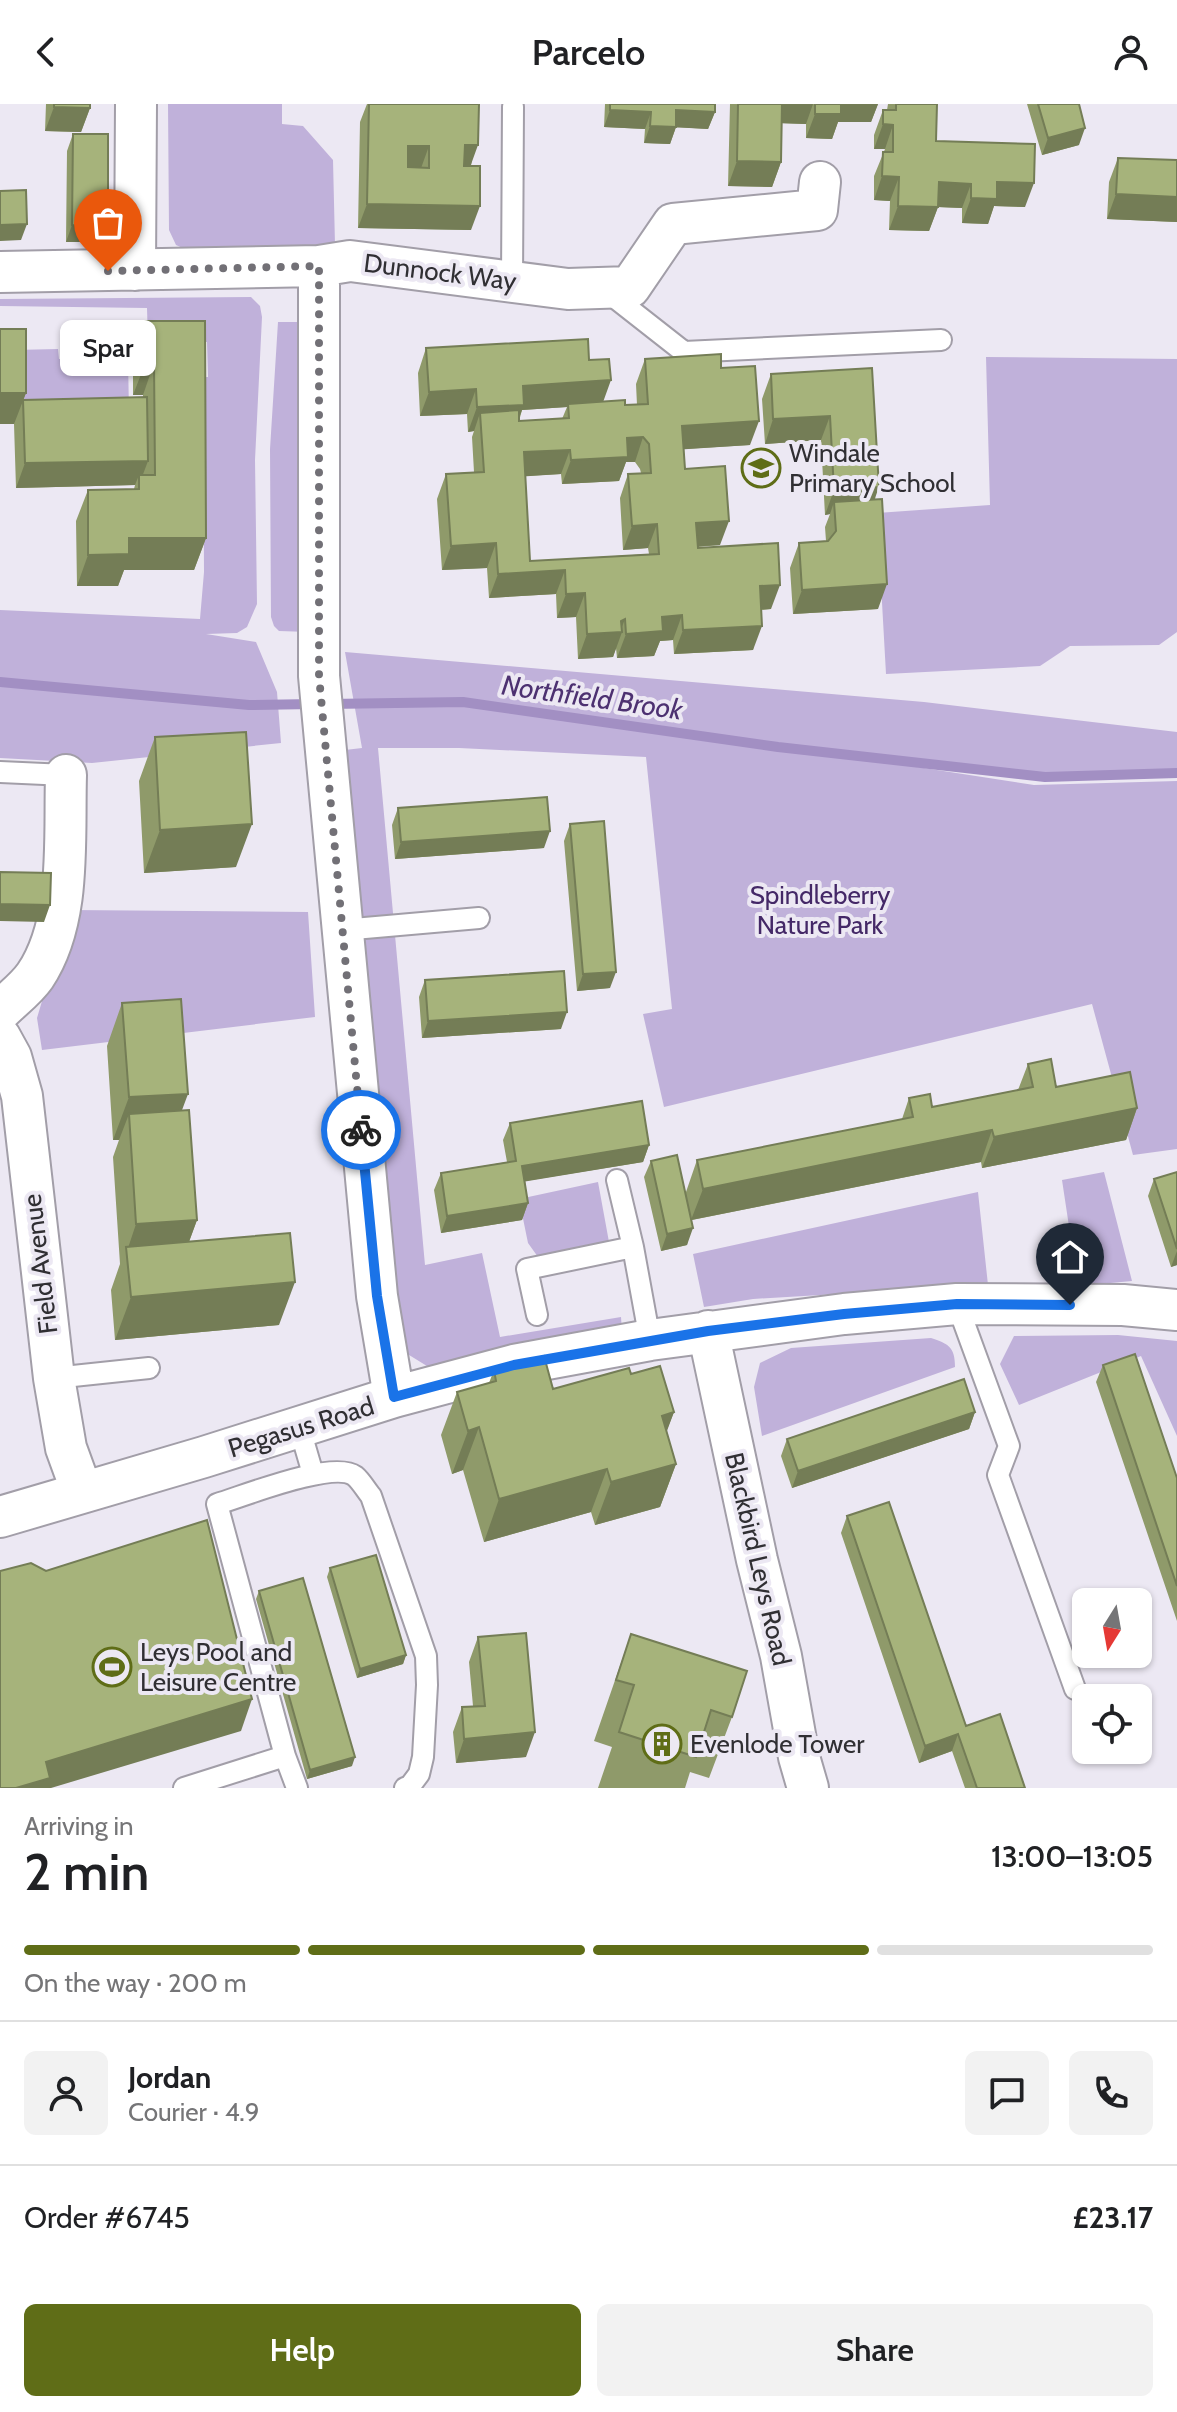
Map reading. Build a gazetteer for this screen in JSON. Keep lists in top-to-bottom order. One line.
{"streets":{"street":["Dunnock Way","Field Avenue","Pegasus Road","Blackbird Leys Road"]},"crossings":[["Field Avenue","Pegasus Road"],["Pegasus Road","Blackbird Leys Road"]],"water":["Northfield Brook"],"parks":["Spindleberry Nature Park"],"places":{"other":["Spar"],"school or university":["Windale Primary School"],"sports":["Leys Pool and Leisure Centre"],"building":["Evenlode Tower"]},"north":"bottom","page":{"header":"Parcelo","bubble":"Spar","heading":["2 min","Arriving in","13:00–13:05"],"panel":["Jordan","Courier · 4.9","Order #6745","£23.17"],"bar":"On the way · 200 m","buttons":["Help","Share"]}}
